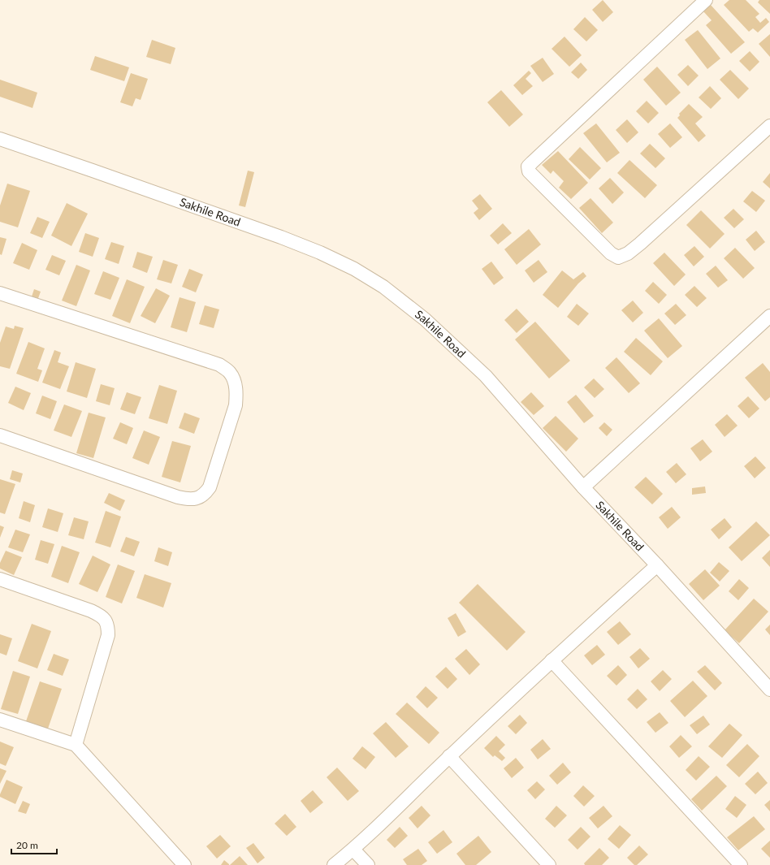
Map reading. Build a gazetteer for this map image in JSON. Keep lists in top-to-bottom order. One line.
{"streets":{"street":["Sakhile Road"]},"scale_bar":"20 m"}
